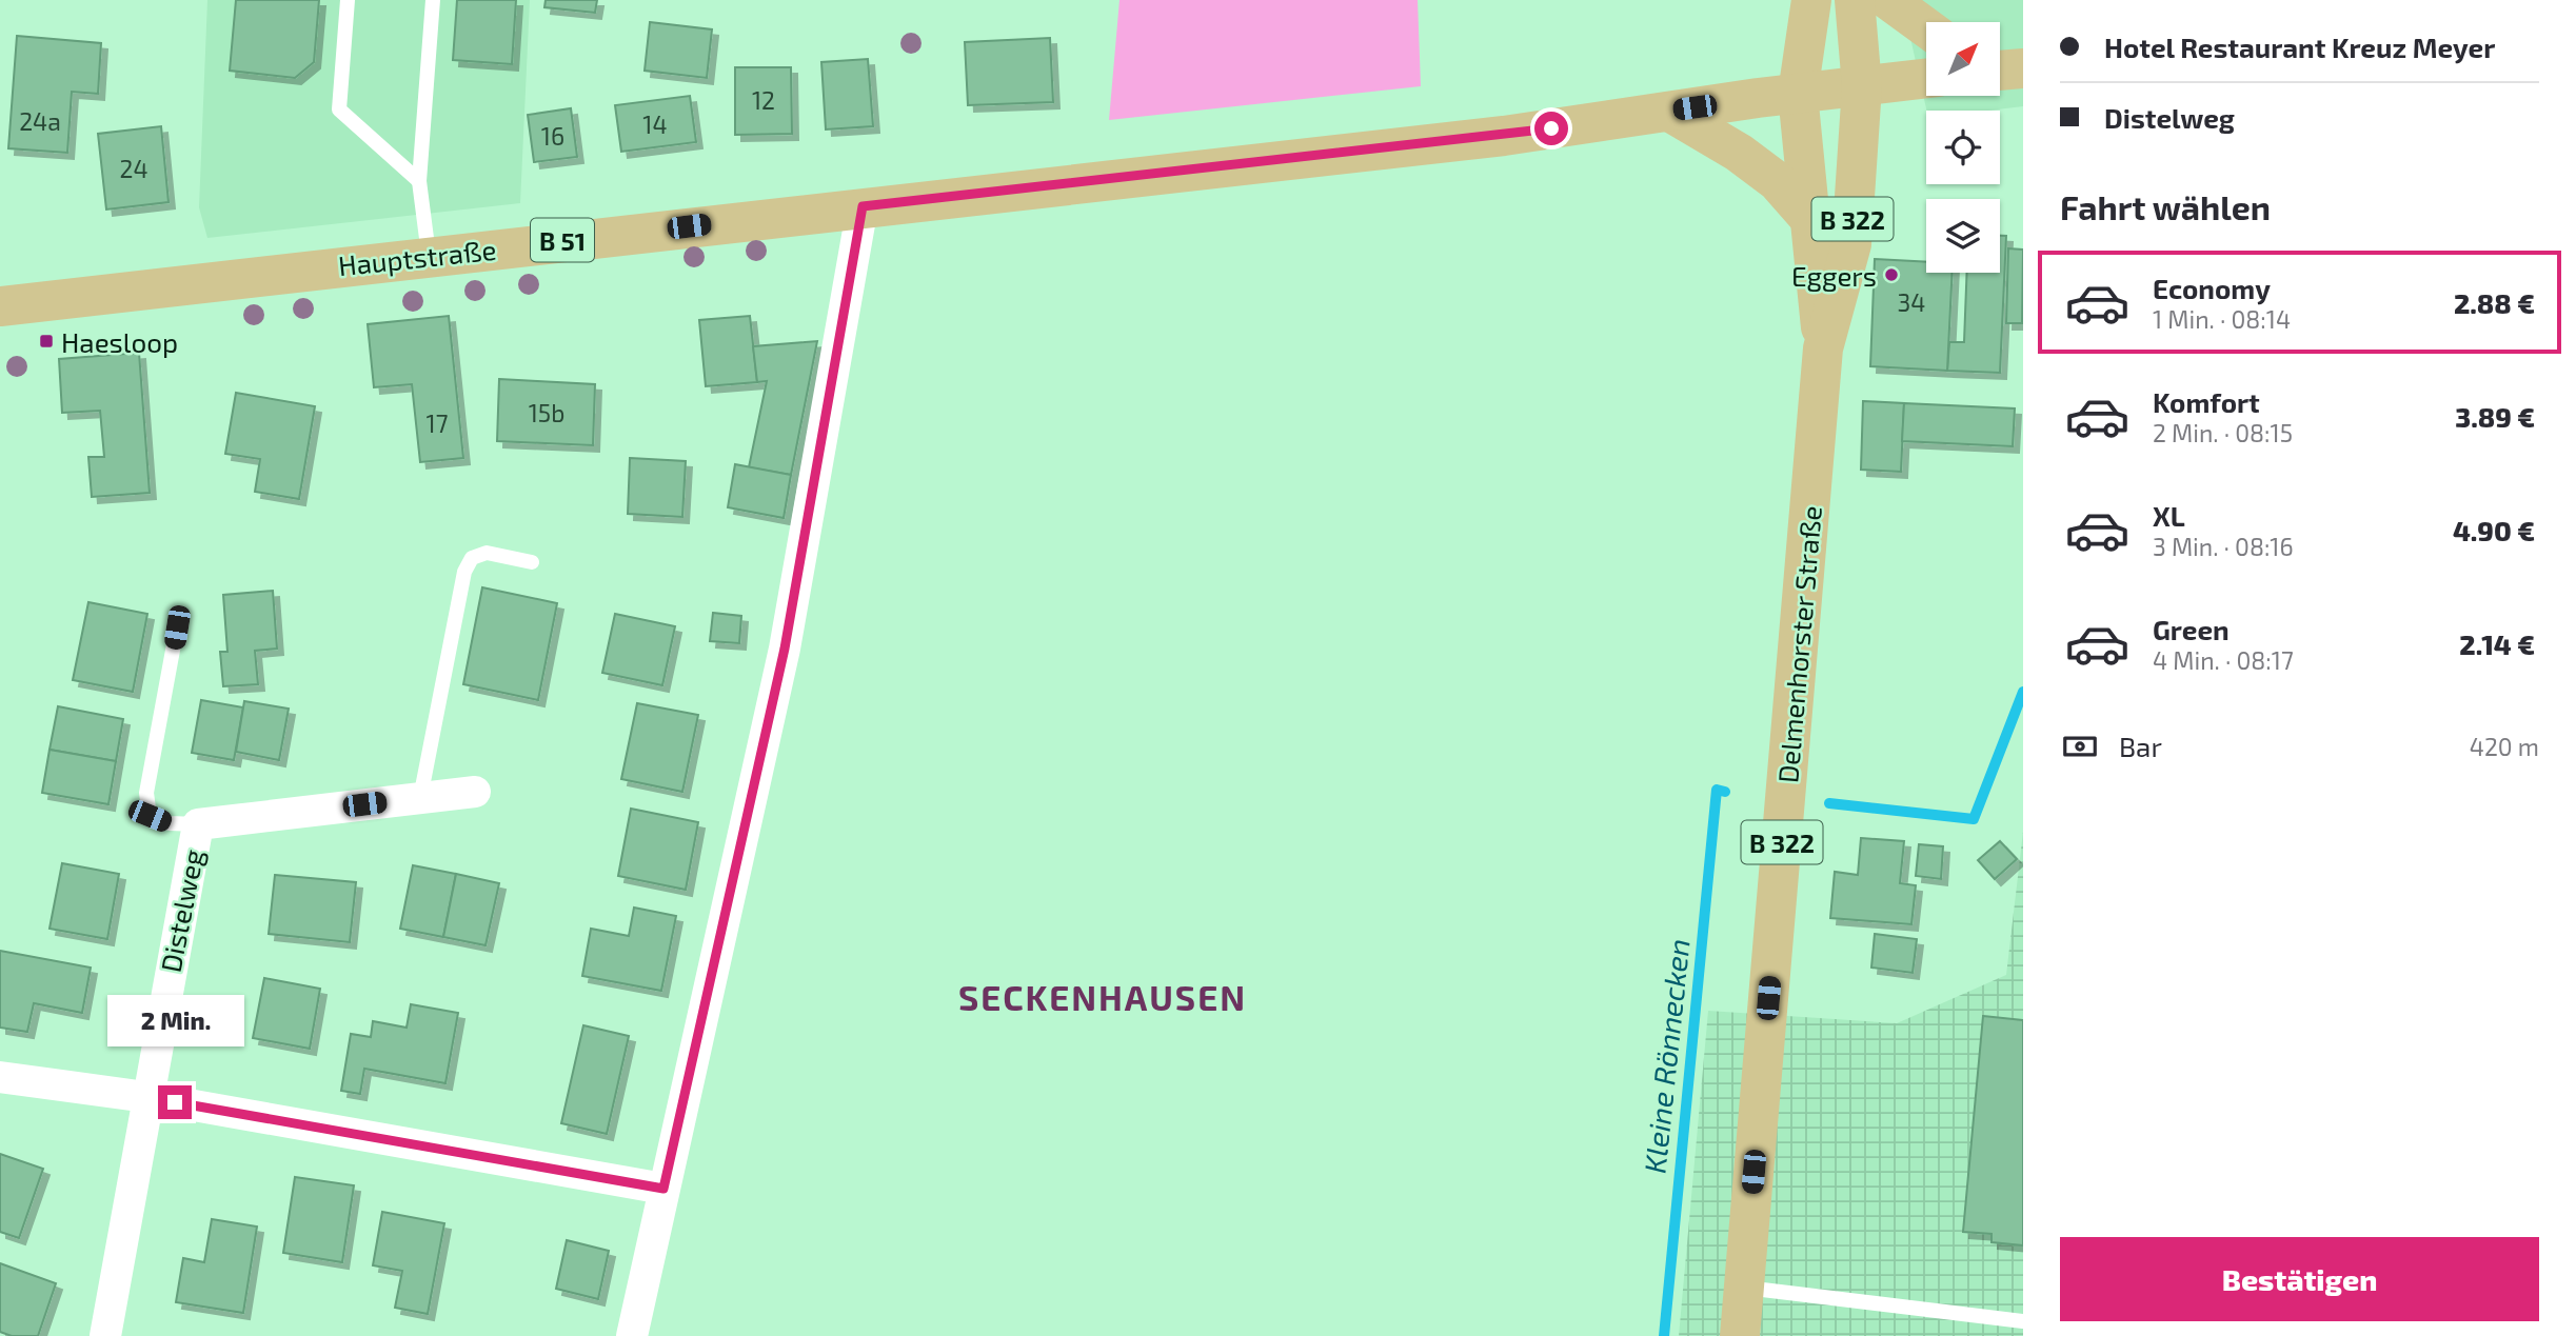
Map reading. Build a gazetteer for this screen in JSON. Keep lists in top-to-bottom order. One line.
{"streets":{"main road":["B 322","B 51","Hauptstraße","Delmenhorster Straße"],"street":["Distelweg"]},"crossings":[["B 51","Hauptstraße"],["B 51","Delmenhorster Straße"]],"districts":["SECKENHAUSEN"],"water":["Kleine Rönnecken"],"places":{"other":["Eggers"],"transit":["Haesloop"]},"house_numbers":["12","24a","14","16","24","34","15b","17"],"north":"top right","page":{"banner":["Hotel Restaurant Kreuz Meyer","Distelweg"],"heading":"Fahrt wählen","list":[{"name":"Economy","note":"1 Min. · 08:14","value":"2.88 €"},{"name":"Komfort","note":"2 Min. · 08:15","value":"3.89 €"},{"name":"XL","note":"3 Min. · 08:16","value":"4.90 €"},{"name":"Green","note":"4 Min. · 08:17","value":"2.14 €"}],"pay":["Bar","420 m"],"bubble":"2 Min.","buttons":"Bestätigen"}}
